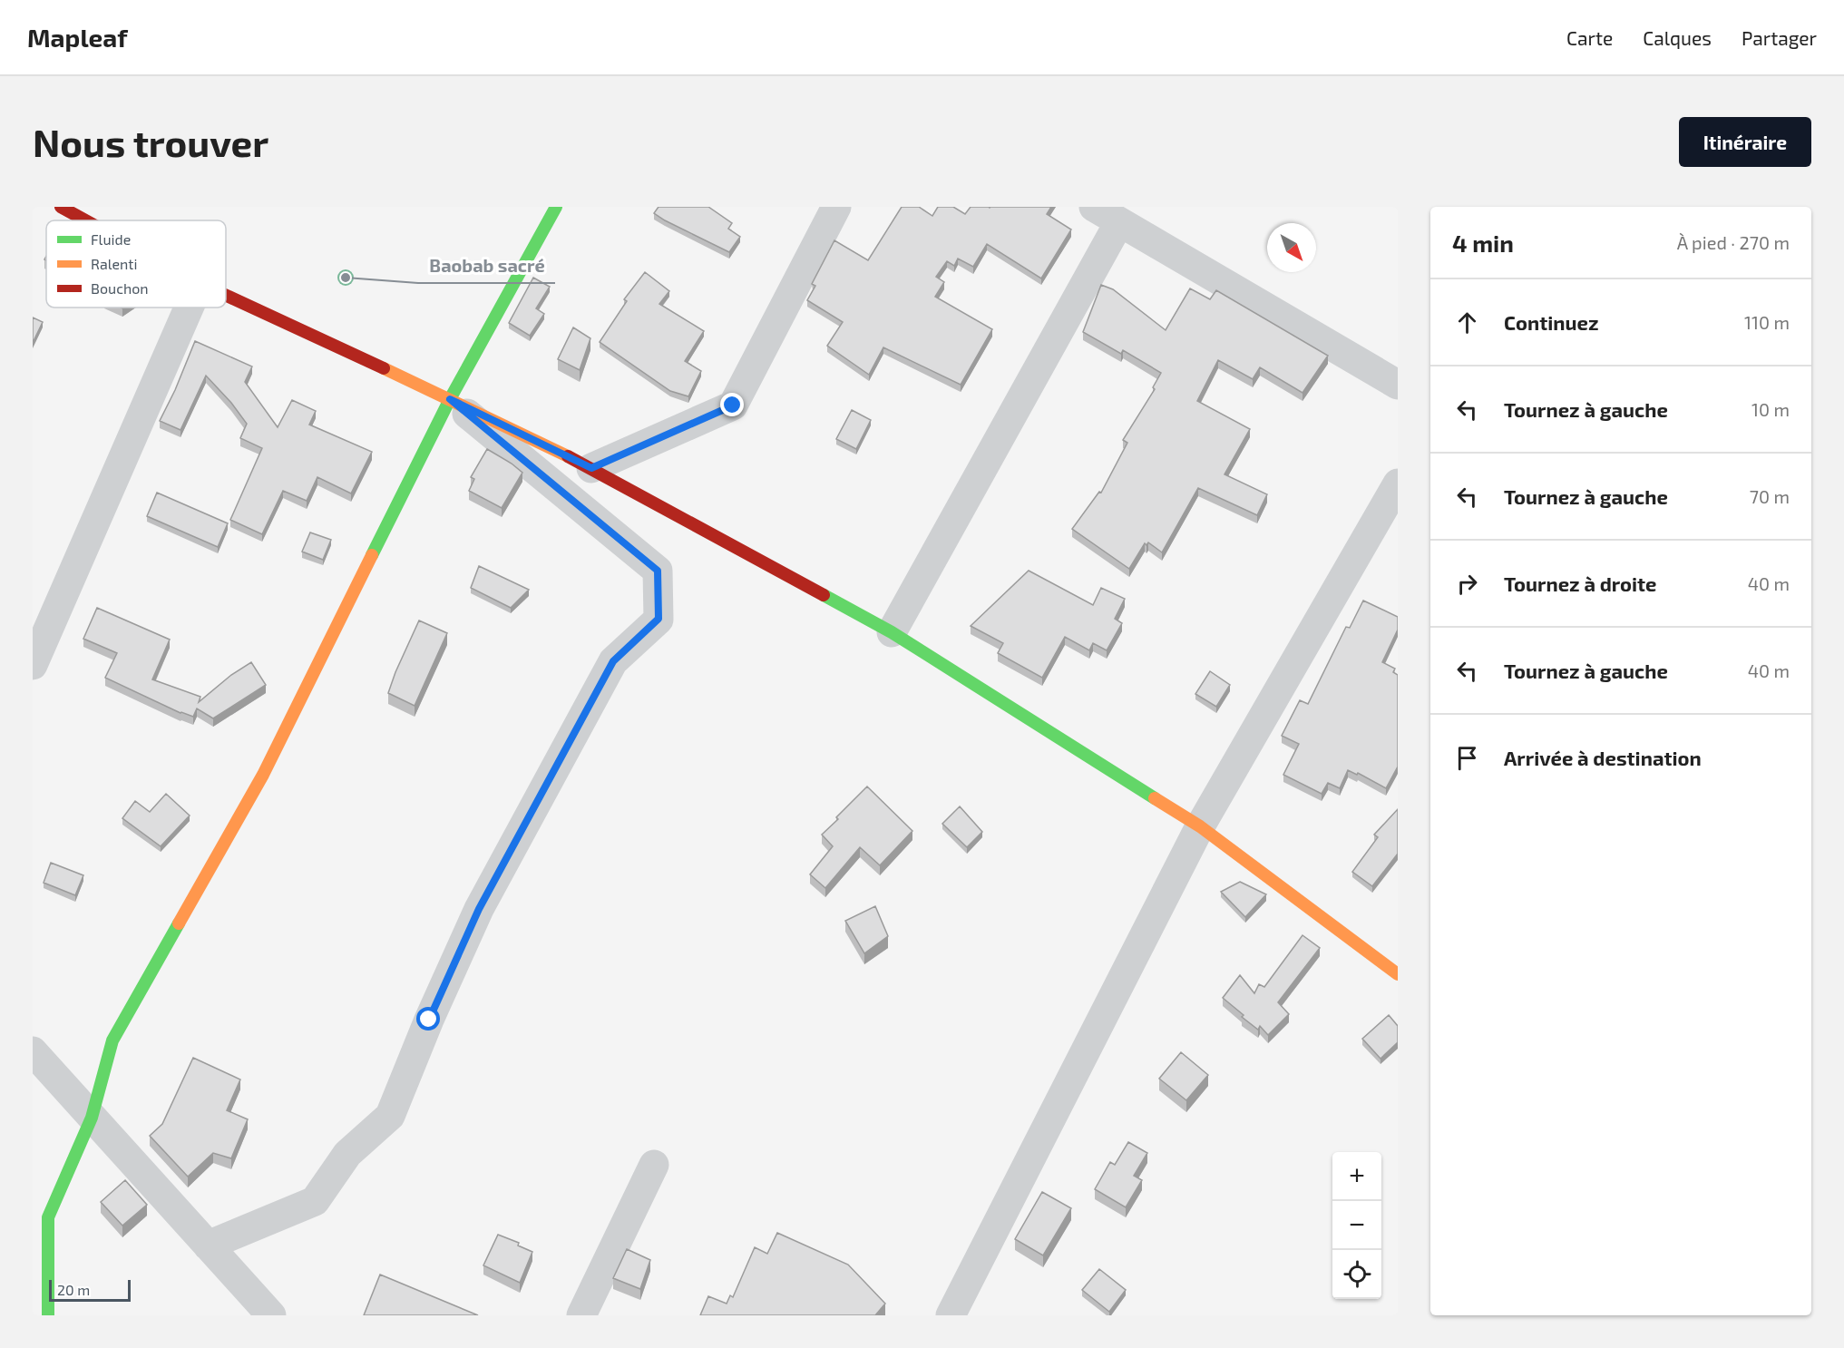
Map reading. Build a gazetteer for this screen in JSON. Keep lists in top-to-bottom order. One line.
{"places":["Baobab sacré"],"legend":["Fluide","Ralenti","Bouchon"],"scale_bar":"20 m","north":"bottom right","page":{"header":"Mapleaf","nav":["Carte","Calques","Partager"],"buttons":"Itinéraire","title":"Nous trouver","heading":["4 min","À pied · 270 m"],"list":[["Continuez","110 m"],["Tournez à gauche","10 m"],["Tournez à gauche","70 m"],["Tournez à droite","40 m"],["Tournez à gauche","40 m"],"Arrivée à destination"],"map_buttons":["+","−"],"scale":"20 m"}}
